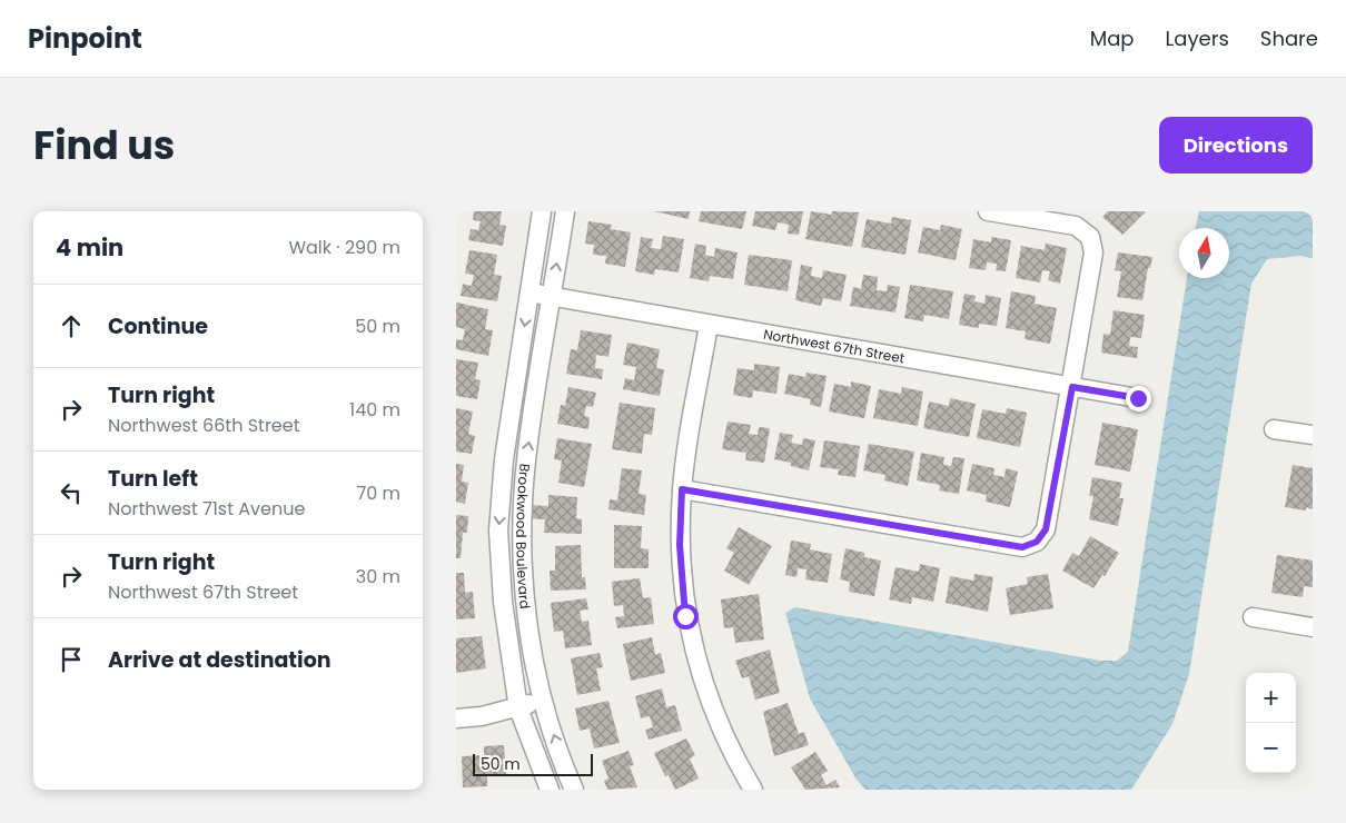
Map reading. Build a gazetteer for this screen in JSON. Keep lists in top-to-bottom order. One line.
{"streets":{"street":["Northwest 67th Street","Brookwood Boulevard"]},"crossings":[["Northwest 67th Street","Brookwood Boulevard"]],"scale_bar":"50 m","north":"top","page":{"header":"Pinpoint","nav":["Map","Layers","Share"],"title":"Find us","buttons":"Directions","heading":["4 min","Walk · 290 m"],"list":[["Continue","50 m"],["Turn right","Northwest 66th Street","140 m"],["Turn left","Northwest 71st Avenue","70 m"],["Turn right","Northwest 67th Street","30 m"],"Arrive at destination"],"map_buttons":["+","−"],"scale":"50 m"}}
